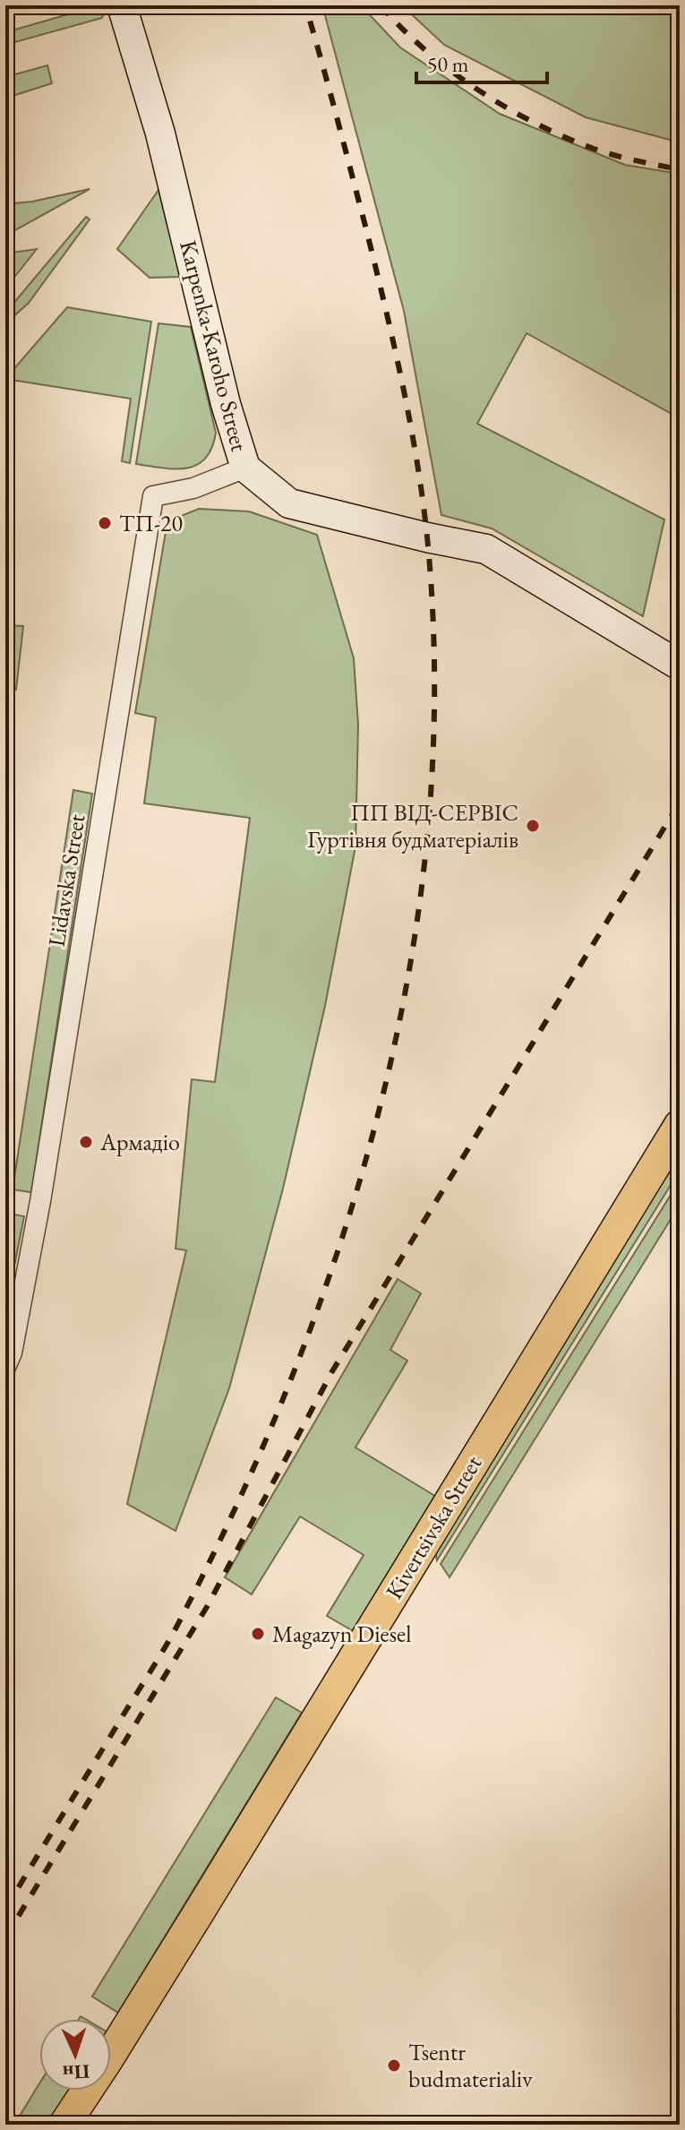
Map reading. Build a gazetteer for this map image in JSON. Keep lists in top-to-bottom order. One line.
{"streets":{"main road":["Karpenka-Karoho Street","Kivertsivska Street"],"street":["Lidavska Street"]},"crossings":[["Karpenka-Karoho Street","Lidavska Street"]],"places":["ТП-20","ПП ВІД-СЕРВІС Гуртівня будматеріалів","Армадіо","Magazyn Diesel","Tsentr budmaterialiv"],"scale_bar":"50 m","north":"bottom"}
